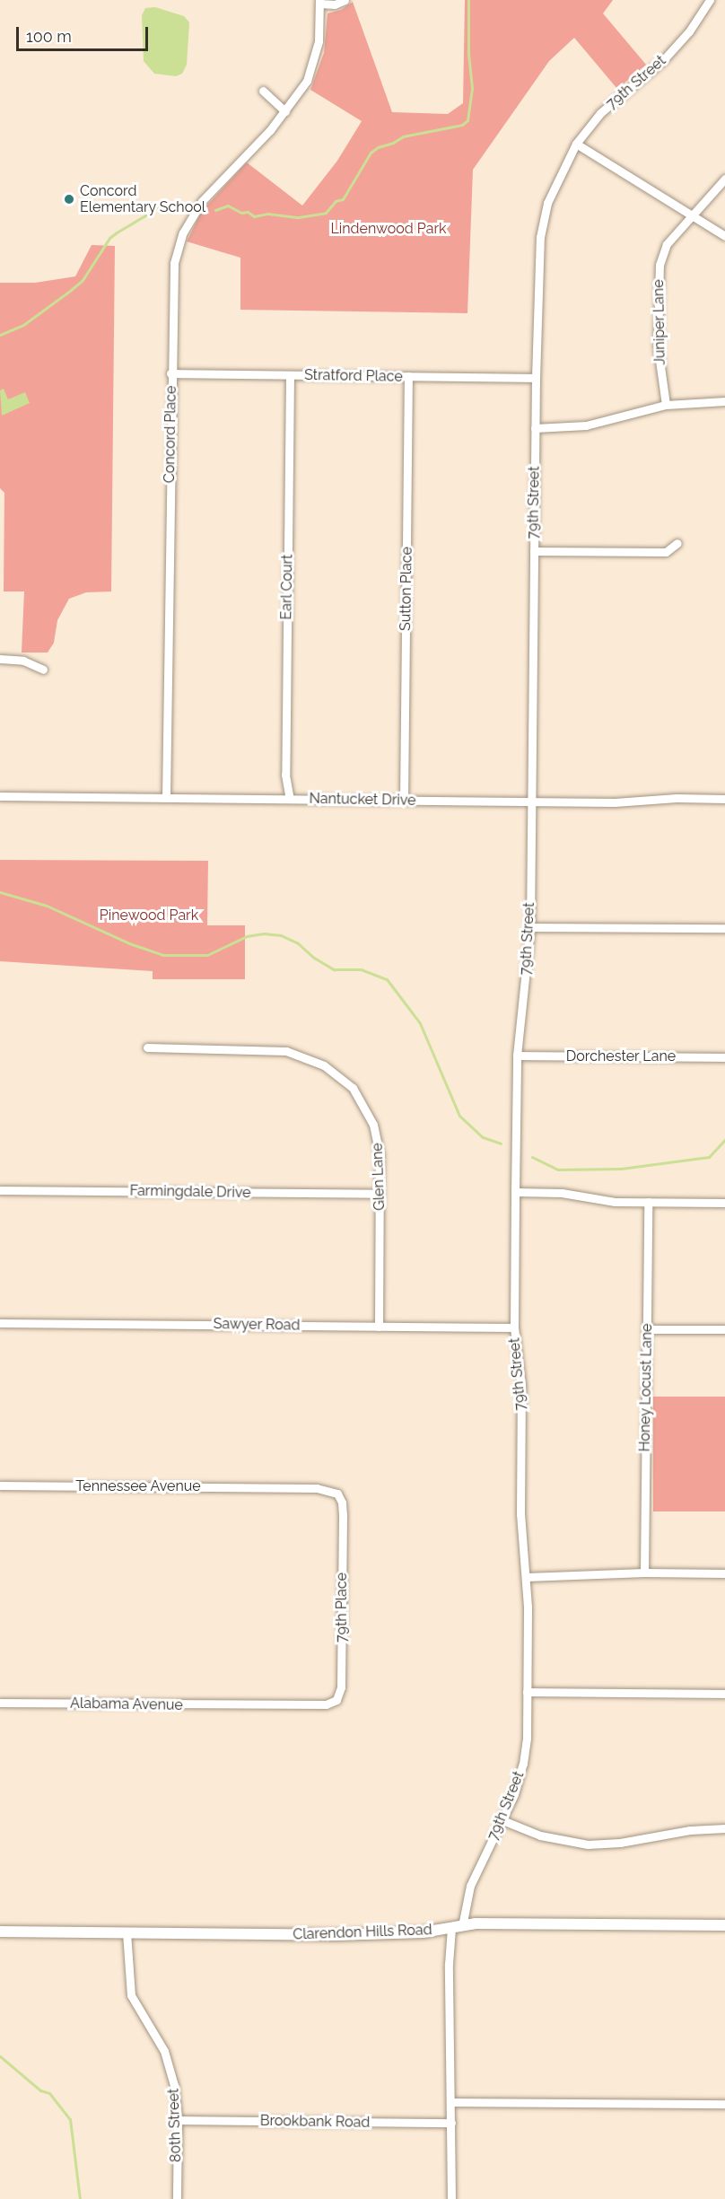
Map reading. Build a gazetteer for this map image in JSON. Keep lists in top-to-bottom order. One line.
{"streets":{"street":["79th Street","Juniper Lane","Stratford Place","Concord Place","Earl Court","Sutton Place","Nantucket Drive","Dorchester Lane","Glen Lane","Farmingdale Drive","Sawyer Road","Honey Locust Lane","Tennessee Avenue","79th Place","Alabama Avenue","Clarendon Hills Road","Brookbank Road","80th Street"]},"crossings":[["79th Street","Stratford Place"],["79th Street","Nantucket Drive"],["79th Street","Dorchester Lane"],["79th Street","Sawyer Road"],["79th Street","Clarendon Hills Road"],["79th Street","Brookbank Road"],["Stratford Place","Concord Place"],["Stratford Place","Earl Court"],["Stratford Place","Sutton Place"],["Concord Place","Nantucket Drive"],["Earl Court","Nantucket Drive"],["Sutton Place","Nantucket Drive"],["Glen Lane","Farmingdale Drive"],["Glen Lane","Sawyer Road"],["Tennessee Avenue","79th Place"],["79th Place","Alabama Avenue"],["Clarendon Hills Road","80th Street"],["Brookbank Road","80th Street"]],"parks":["Lindenwood Park","Pinewood Park"],"places":["Concord Elementary School"],"scale_bar":"100 m"}
